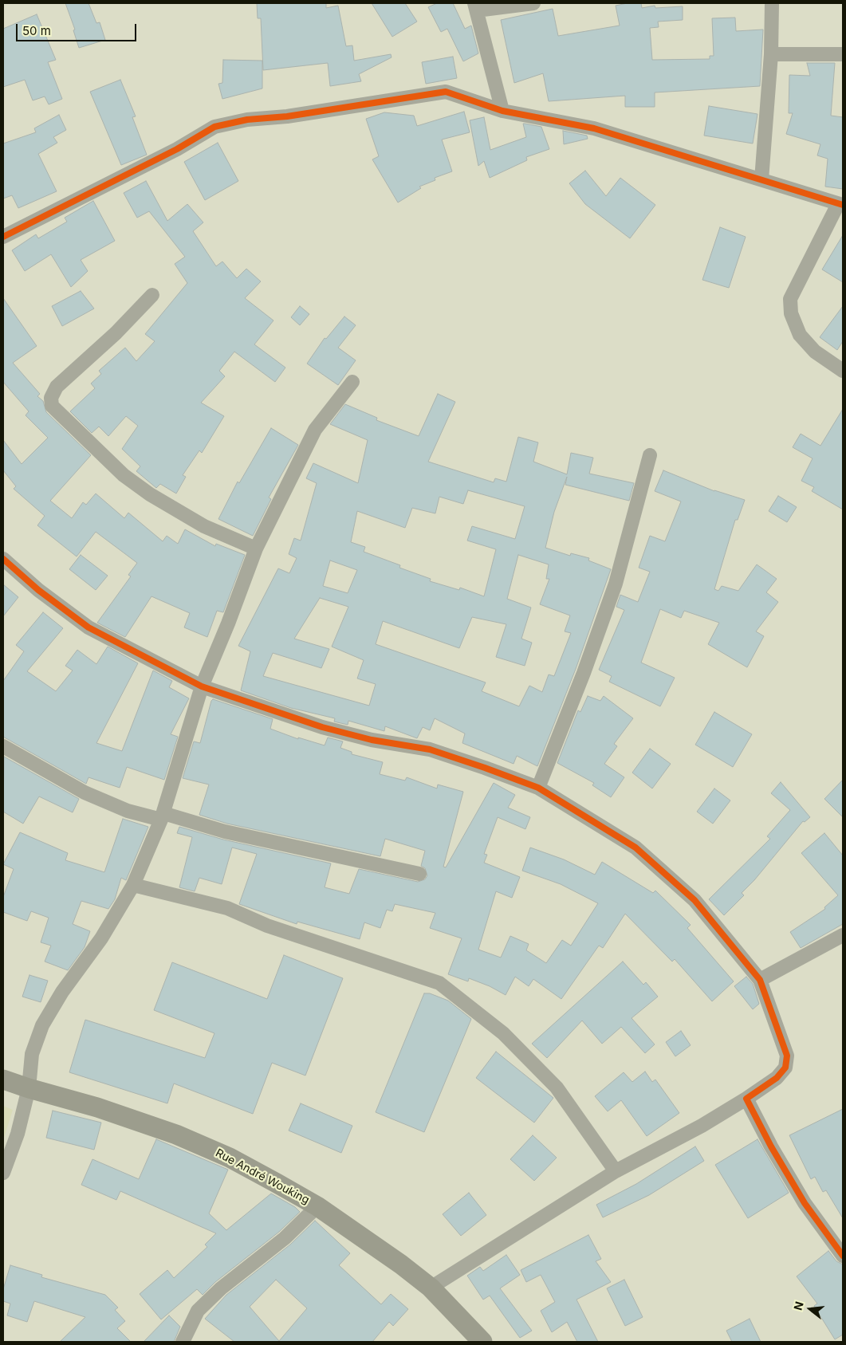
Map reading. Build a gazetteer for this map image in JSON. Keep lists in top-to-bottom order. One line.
{"streets":{"street":["Rue André Wouking"]},"scale_bar":"50 m","north":"left"}
